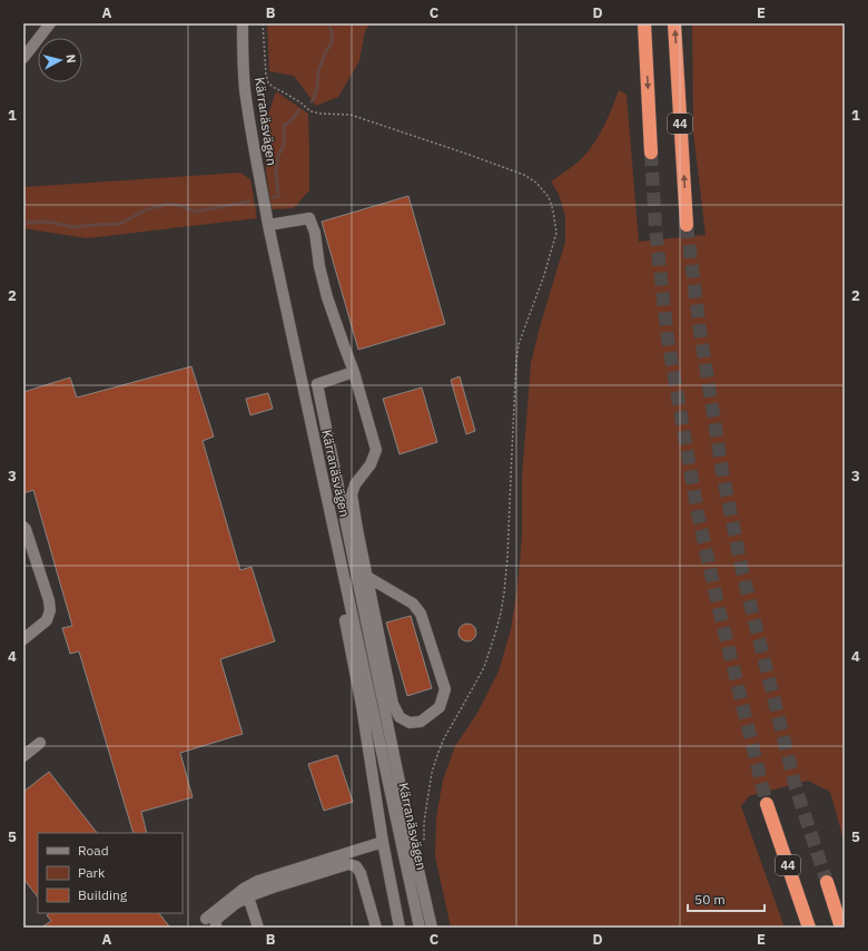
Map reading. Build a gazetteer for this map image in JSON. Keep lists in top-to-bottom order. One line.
{"streets":{"highway":["44"],"street":["Kärranäsvägen"]},"legend":["Road","Park","Building"],"scale_bar":"50 m","north":"right","grid":{"columns":["A","B","C","D","E"],"rows":["1","2","3","4","5"]}}
